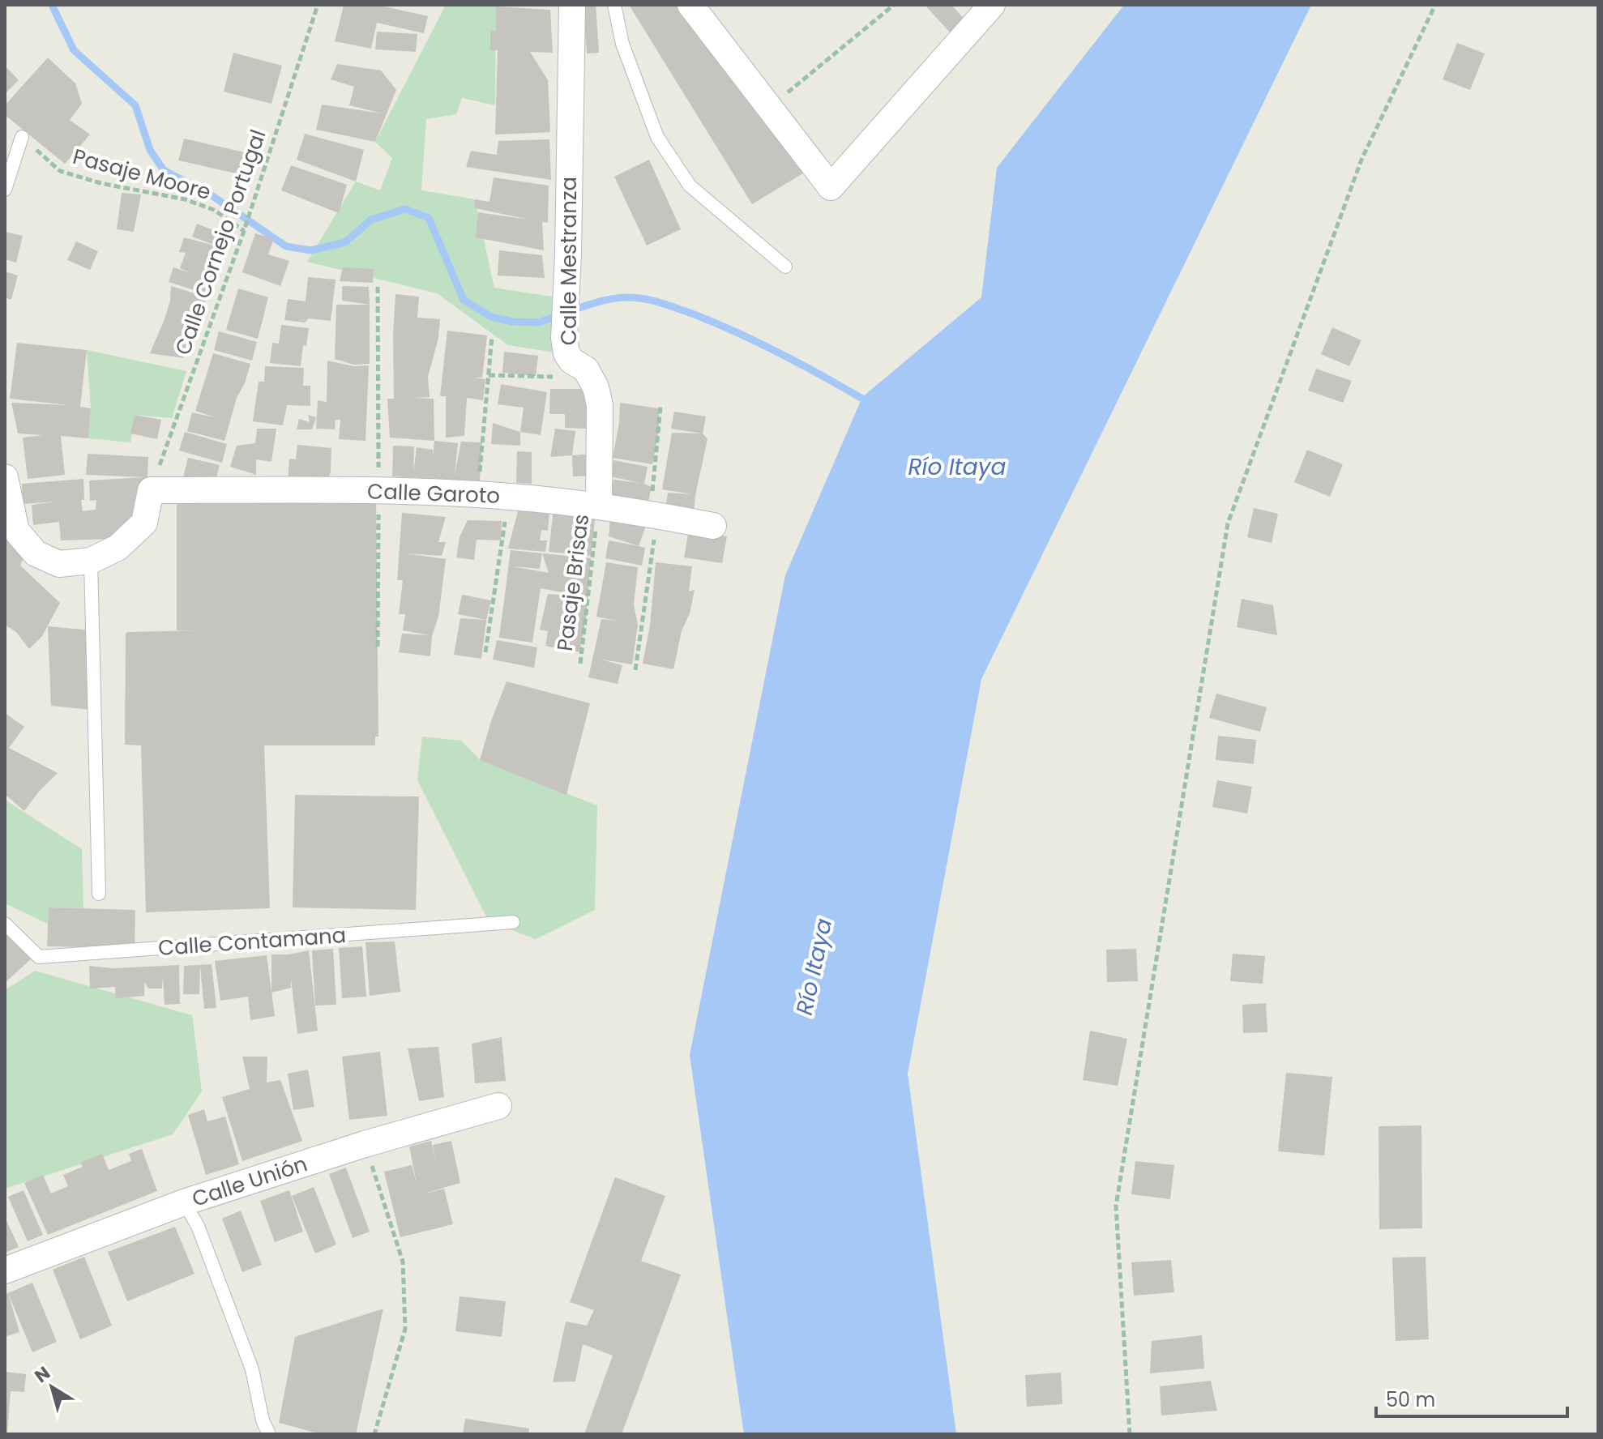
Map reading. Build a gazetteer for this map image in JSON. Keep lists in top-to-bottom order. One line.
{"streets":{"street":["Calle Mestranza","Calle Garoto","Calle Unión"],"lane":["Calle Contamana"],"path":["Pasaje Moore","Calle Cornejo Portugal","Pasaje Brisas"]},"crossings":[["Pasaje Moore","Calle Cornejo Portugal"],["Calle Cornejo Portugal","Calle Garoto"],["Calle Mestranza","Calle Garoto"],["Calle Mestranza","Pasaje Brisas"],["Calle Garoto","Pasaje Brisas"]],"water":["Río Itaya"],"scale_bar":"50 m","north":"top left"}
